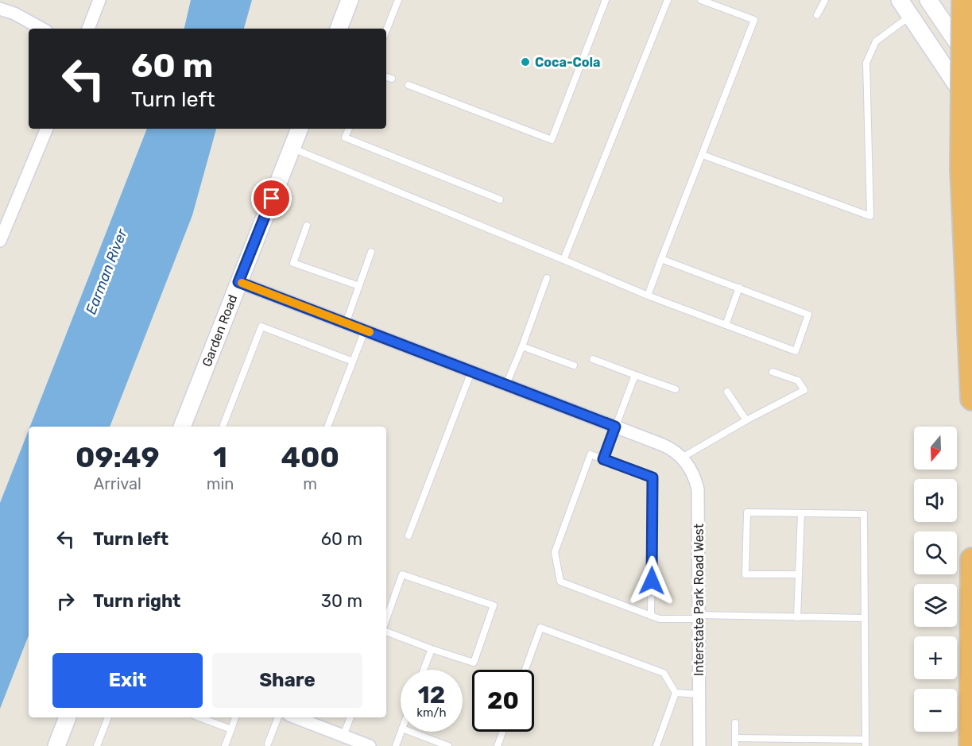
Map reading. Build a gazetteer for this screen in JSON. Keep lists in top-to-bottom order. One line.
{"streets":{"street":["Garden Road","Interstate Park Road West"]},"water":["Earman River"],"places":["Coca-Cola"],"north":"bottom","page":{"turn":["60 m","Turn left"],"map_buttons":["+","−"],"eta":["09:49","Arrival","1","min","400","m"],"list":[{"name":"Turn left","value":"60 m"},{"name":"Turn right","value":"30 m"}],"buttons":["Exit","Share"],"speed":"12 km/h","limit":"20"}}
